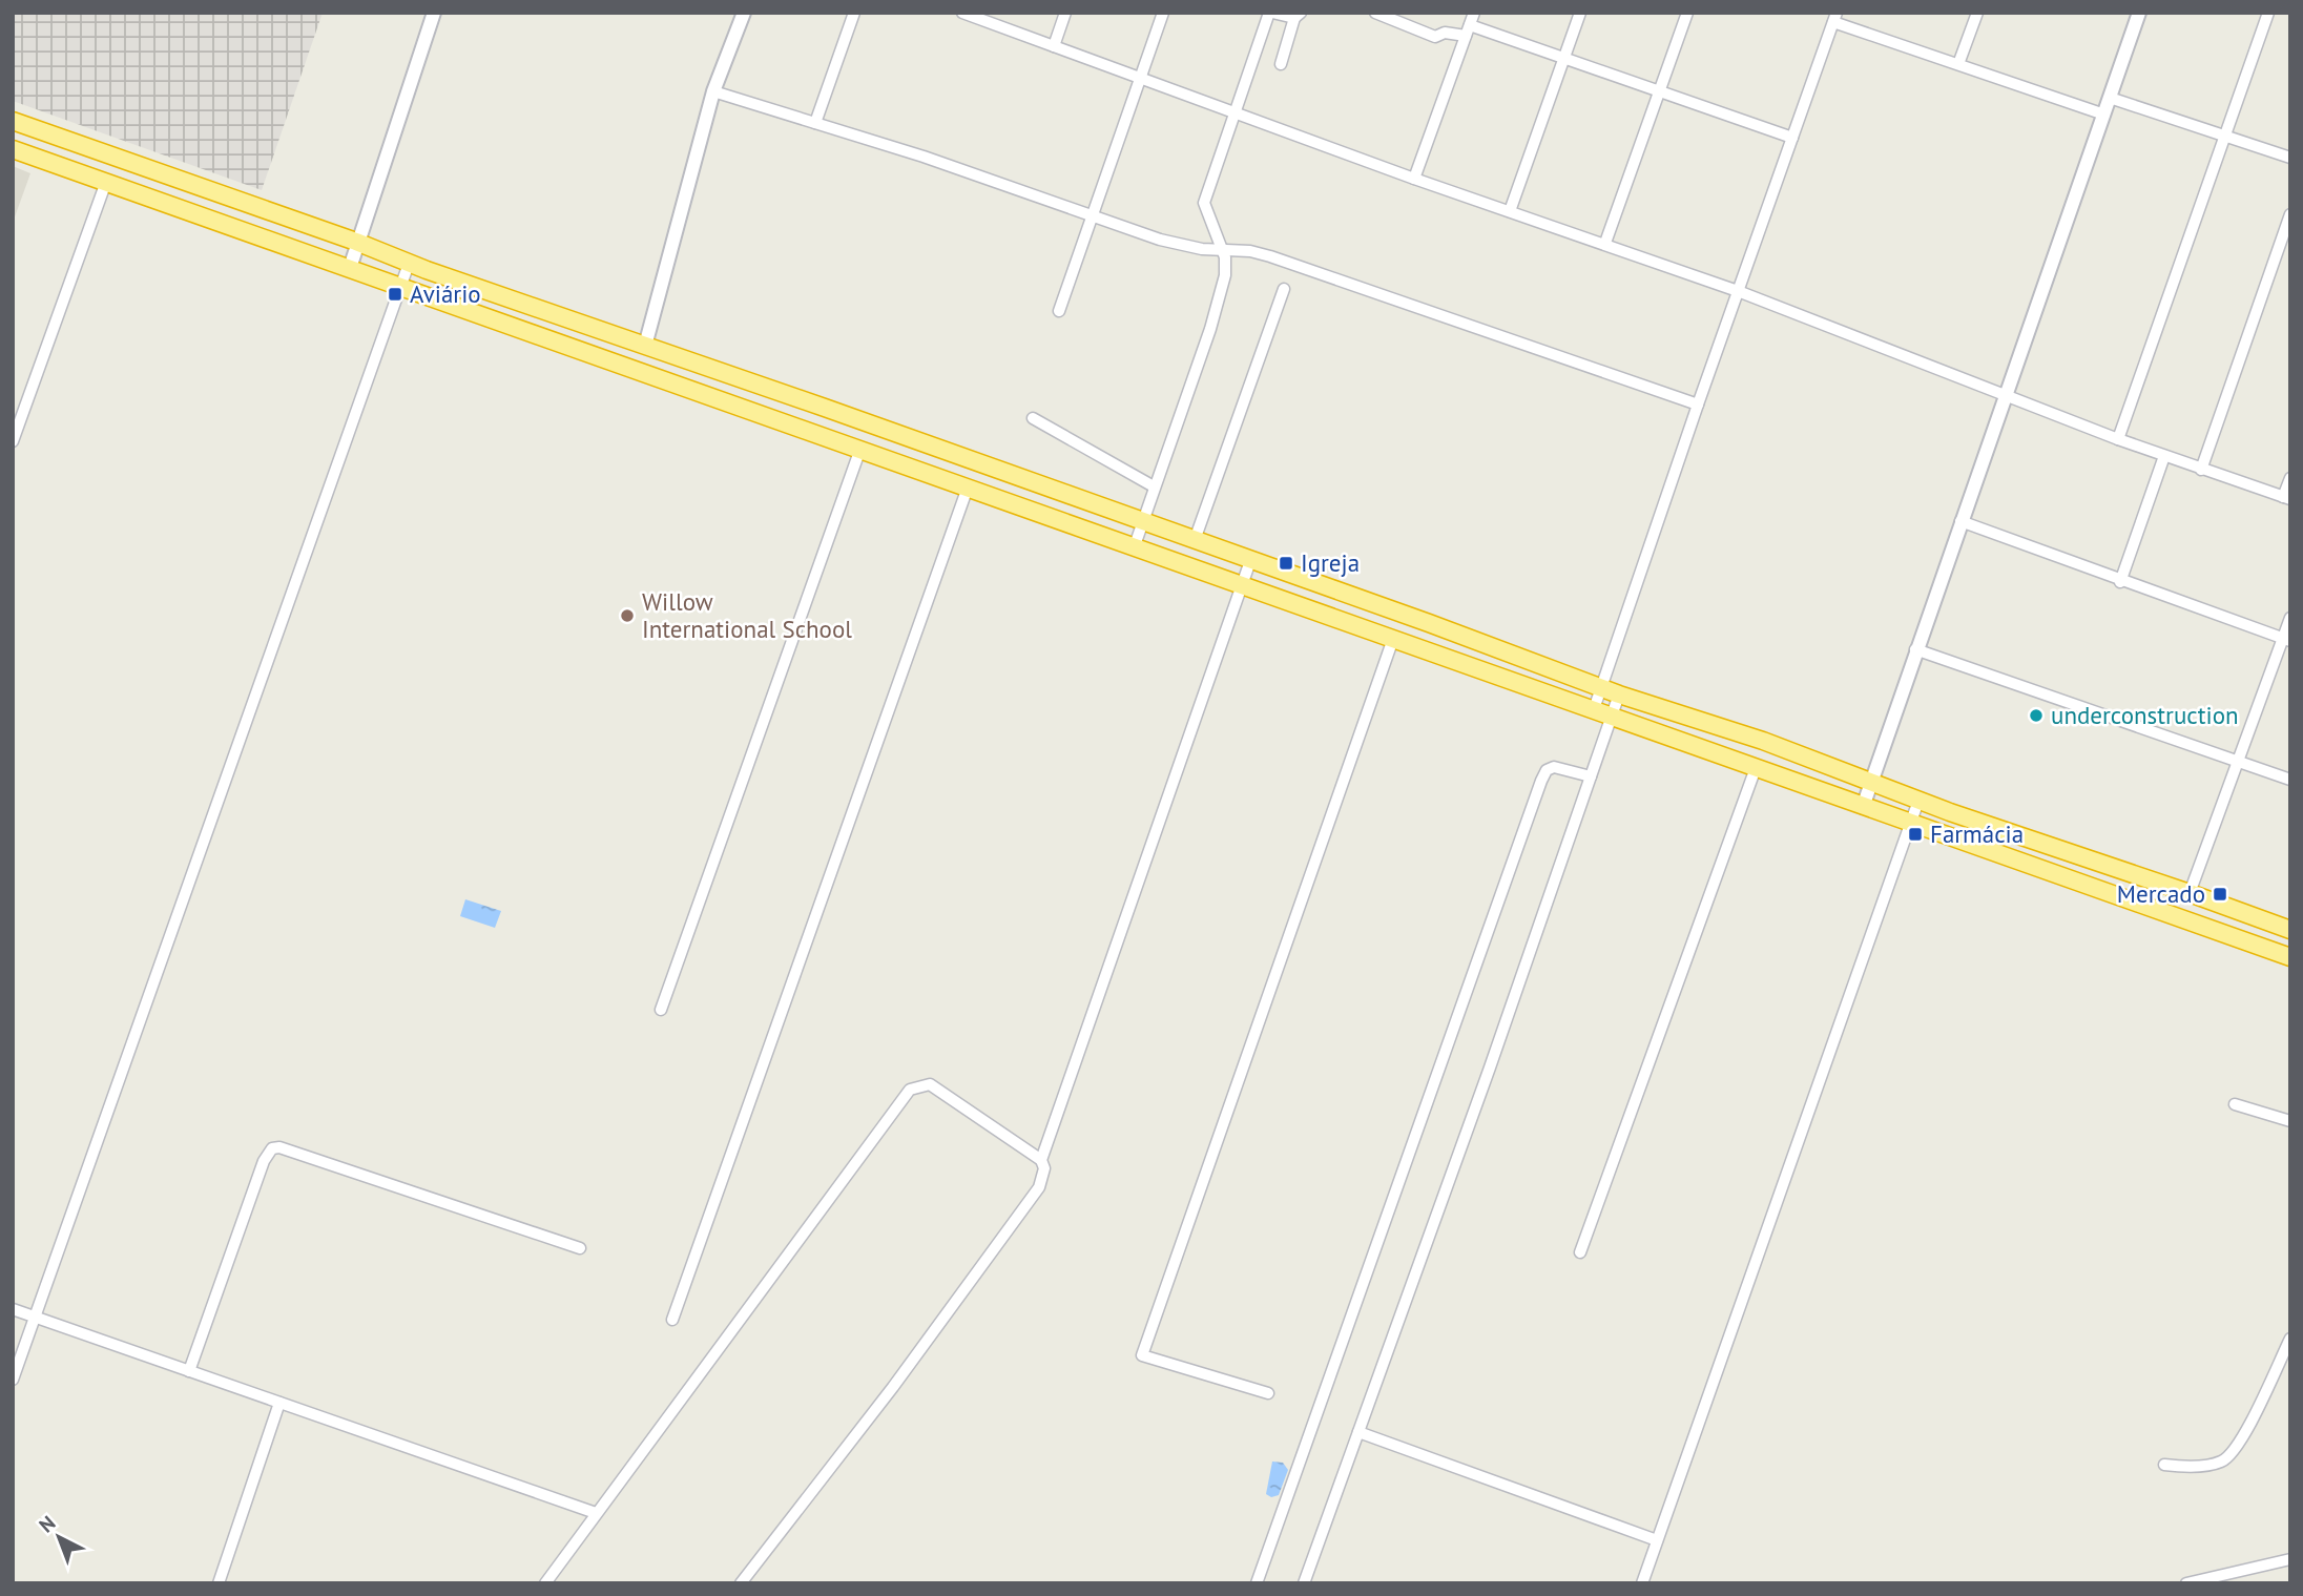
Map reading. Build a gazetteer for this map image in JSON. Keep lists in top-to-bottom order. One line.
{"places":{"transit":["Aviário","Igreja","Farmácia","Mercado"],"other":["Willow International School","underconstruction"]},"north":"top left"}
